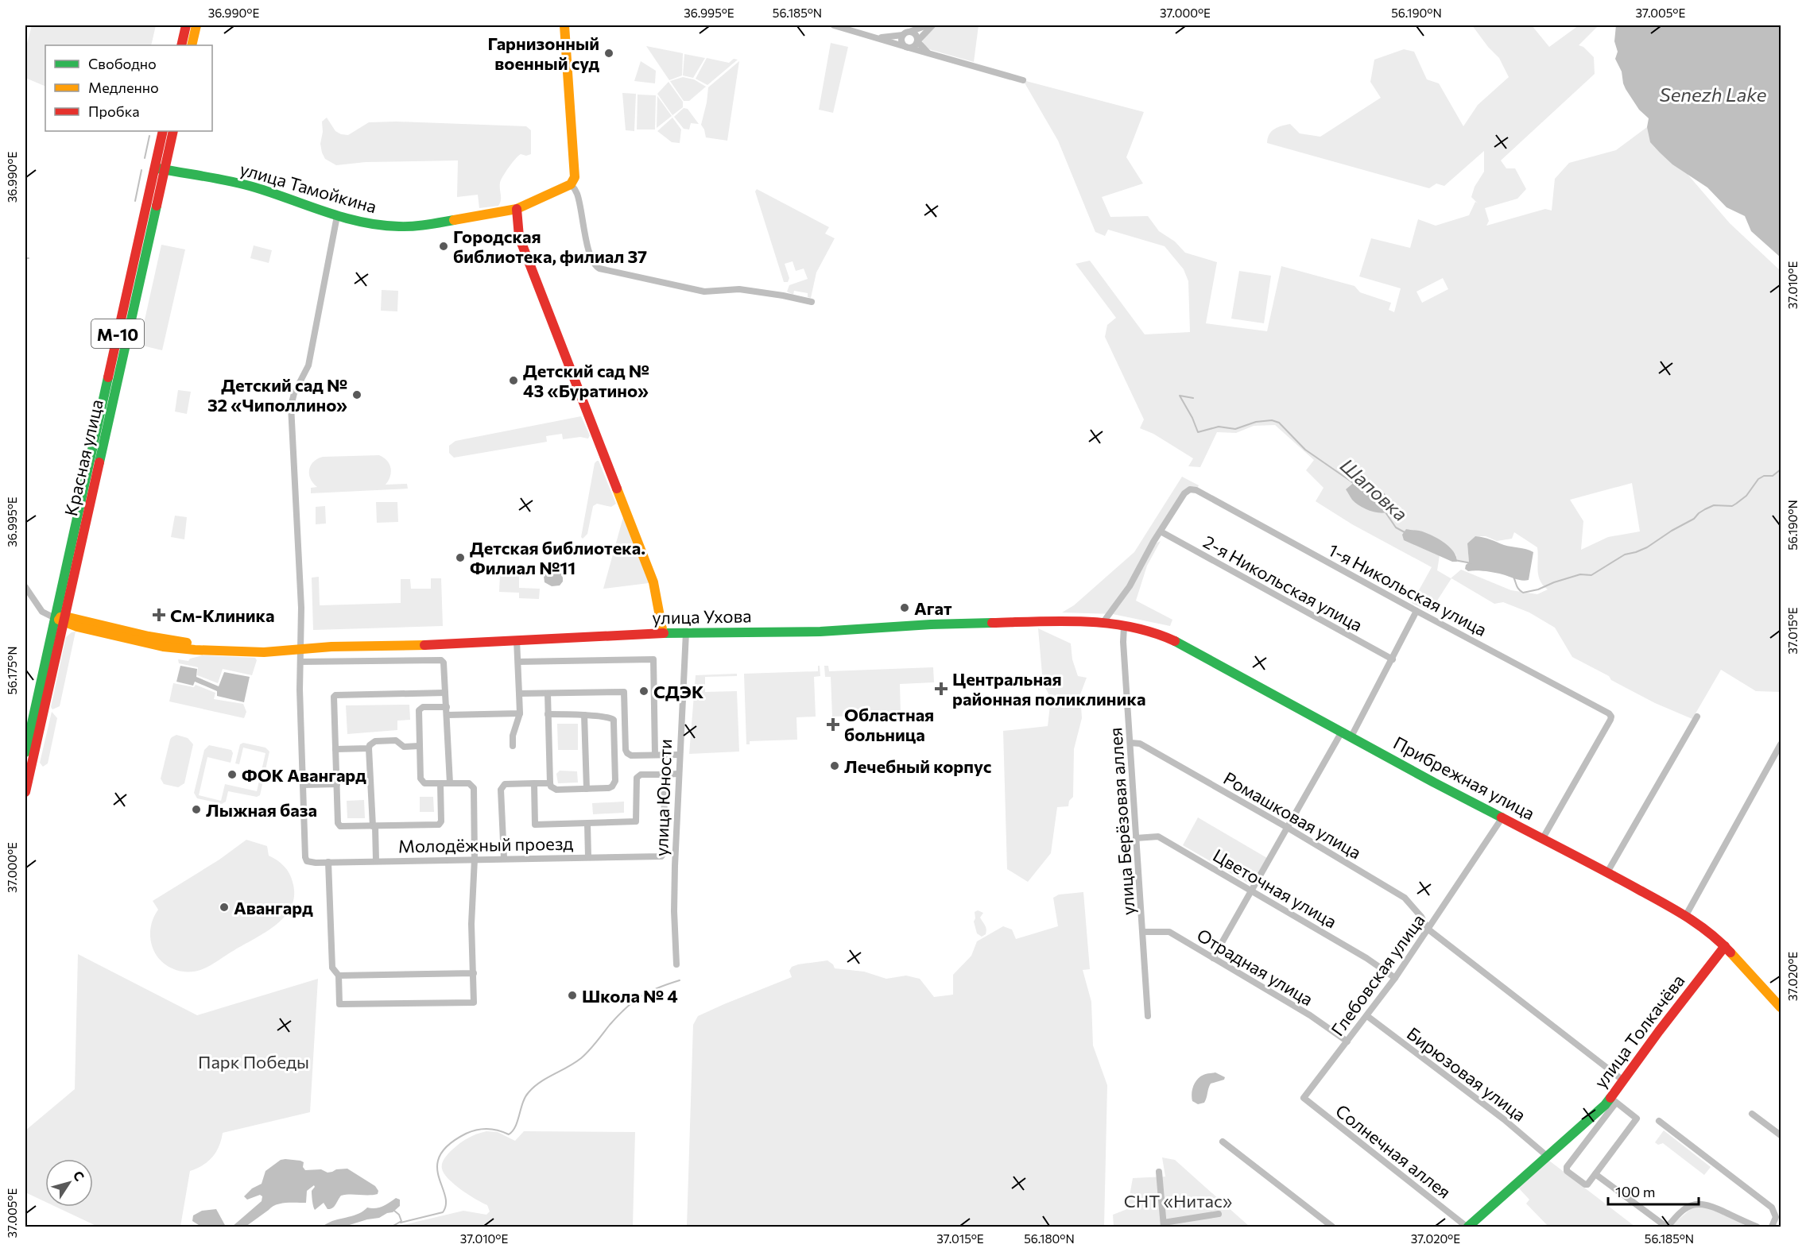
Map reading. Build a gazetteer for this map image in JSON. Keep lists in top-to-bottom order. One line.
{"streets":{"main road":["улица Тамойкина","М-10","Красная улица","улица Ухова","Прибрежная улица","улица Толкачёва"],"street":["2-я Никольская улица","1-я Никольская улица","улица Юности","Ромашковая улица","улица Берёзовая аллея","Молодёжный проезд","Цветочная улица","Отрадная улица","Глебовская улица","Бирюзовая улица","Солнечная аллея"]},"crossings":[["улица Тамойкина","Красная улица"],["Красная улица","улица Ухова"],["2-я Никольская улица","1-я Никольская улица"],["1-я Никольская улица","Прибрежная улица"],["улица Ухова","Прибрежная улица"],["улица Ухова","улица Юности"],["Прибрежная улица","улица Берёзовая аллея"],["Прибрежная улица","Глебовская улица"],["Прибрежная улица","улица Толкачёва"],["Ромашковая улица","улица Берёзовая аллея"],["Ромашковая улица","Глебовская улица"],["Ромашковая улица","улица Толкачёва"],["улица Берёзовая аллея","Цветочная улица"],["улица Берёзовая аллея","Отрадная улица"],["Цветочная улица","Глебовская улица"],["Отрадная улица","Глебовская улица"],["Глебовская улица","Бирюзовая улица"],["Глебовская улица","Солнечная аллея"],["улица Толкачёва","Бирюзовая улица"],["улица Толкачёва","Солнечная аллея"]],"water":["Senezh Lake","Шаповка"],"parks":["Парк Победы","СНТ «Нитас»"],"places":{"other":["Гарнизонный военный суд","Городская библиотека, филиал 37","Детский сад № 43 «Буратино»","Детский сад № 32 «Чиполлино»","Детская библиотека. Филиал №11","Агат","СДЭК","Лечебный корпус","ФОК Авангард","Лыжная база","Авангард","Школа № 4"],"health":["См-Клиника","Центральная районная поликлиника","Областная больница"]},"legend":["Свободно","Медленно","Пробка"],"scale_bar":"100 m","north":"top right","coordinates":["36.990°E","36.995°E","56.185°N","37.000°E","56.190°N","37.005°E","37.010°E","37.015°E","56.175°N","37.020°E","56.180°N"]}
